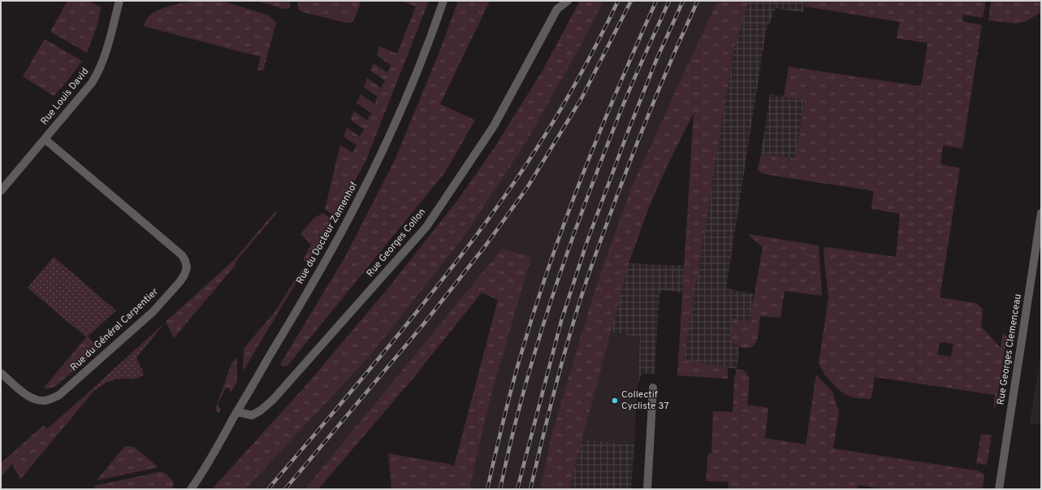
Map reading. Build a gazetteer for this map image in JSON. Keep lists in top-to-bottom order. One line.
{"streets":{"street":["Rue Louis David","Rue du Docteur Zamenhof","Rue Georges Collon","Rue du Général Carpentier","Rue Georges Clemenceau"]},"crossings":[["Rue Louis David","Rue du Général Carpentier"],["Rue du Docteur Zamenhof","Rue Georges Collon"]],"places":["Collectif Cycliste 37"]}
